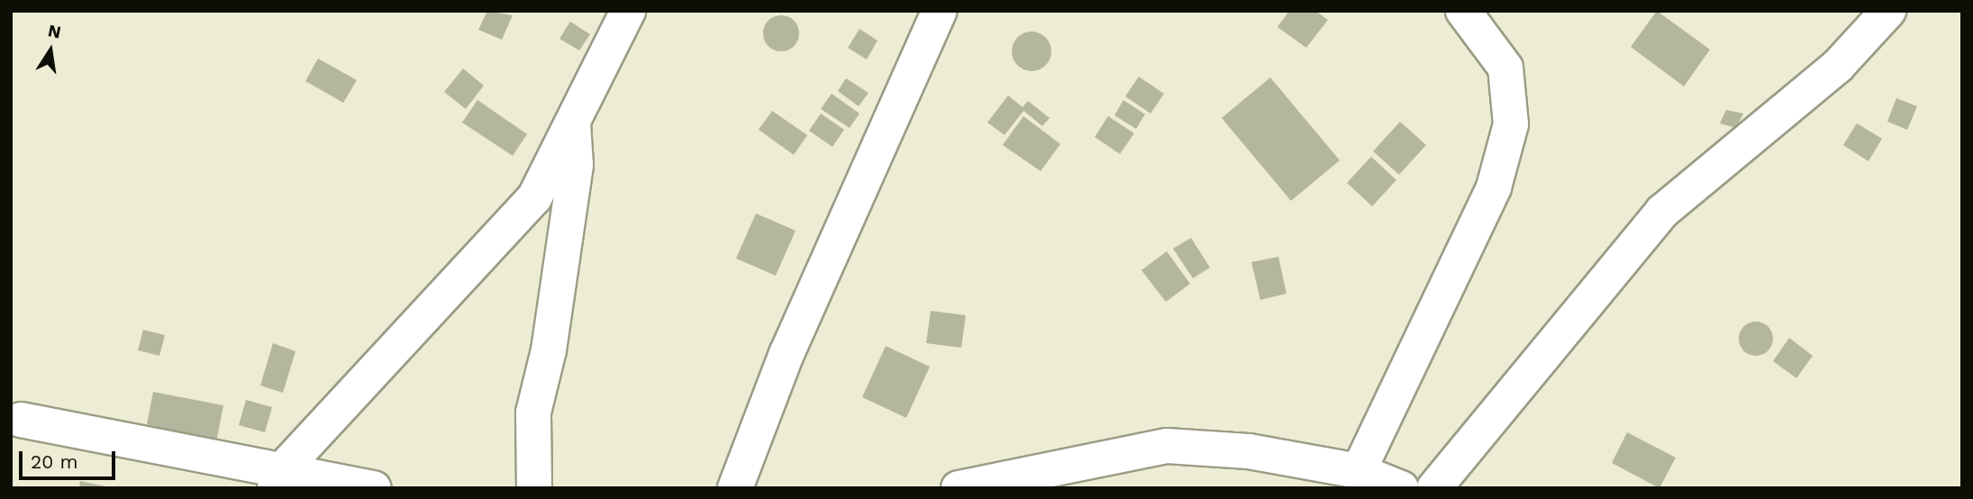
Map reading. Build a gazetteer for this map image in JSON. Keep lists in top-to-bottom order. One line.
{"scale_bar":"20 m","north":"top"}
